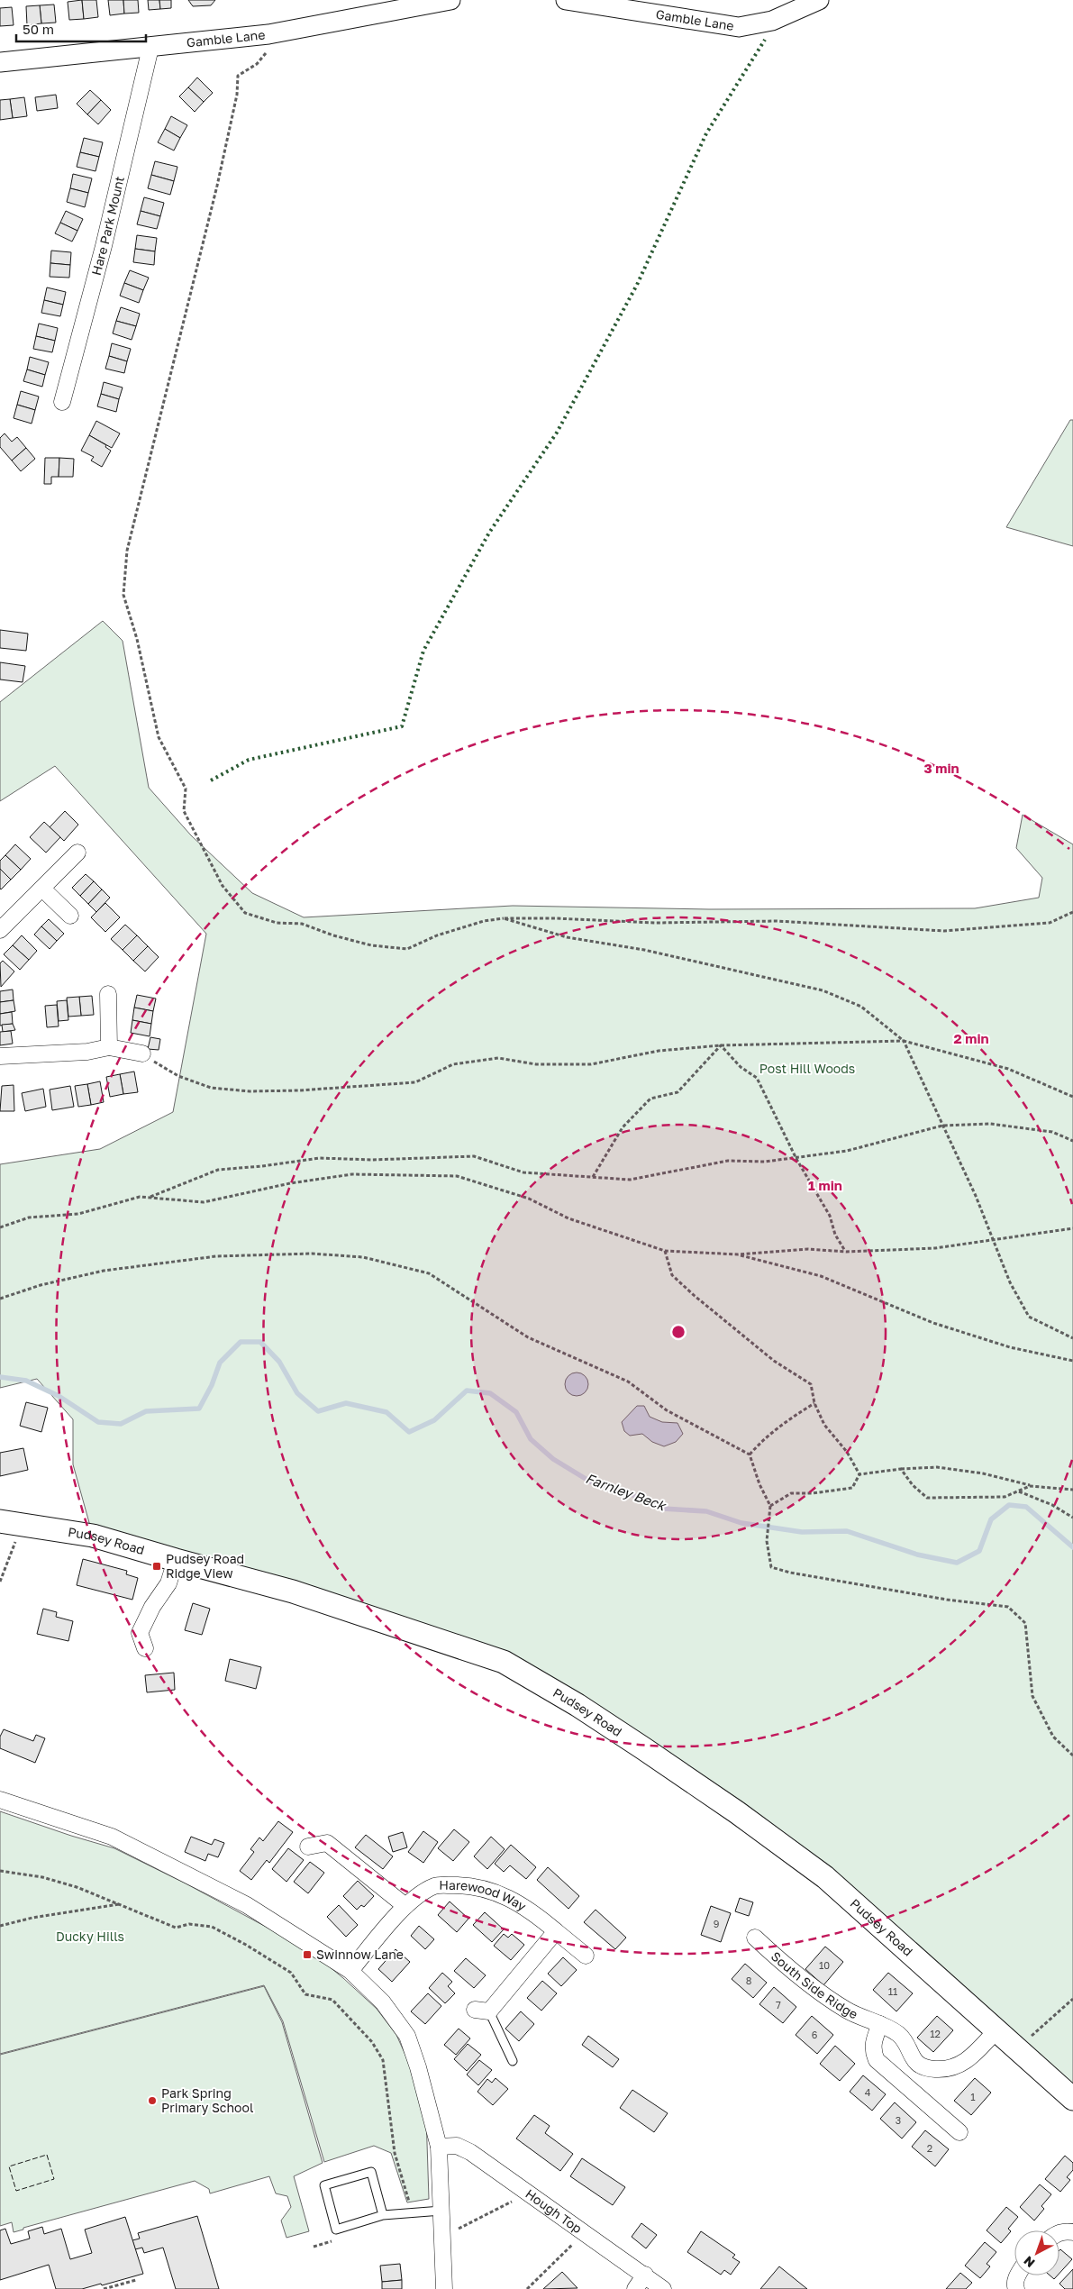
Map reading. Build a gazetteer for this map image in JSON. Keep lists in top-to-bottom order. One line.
{"streets":{"main road":["Pudsey Road"],"street":["Gamble Lane","Hare Park Mount","Harewood Way","South Side Ridge","Hough Top"]},"crossings":[["Gamble Lane","Hare Park Mount"],["Pudsey Road","South Side Ridge"]],"water":["Farnley Beck"],"parks":["Post Hill Woods","Ducky Hills"],"places":{"transit":["Pudsey Road Ridge View","Swinnow Lane"],"other":["Park Spring Primary School"]},"house_numbers":["9","10","8","11","7","12","6","4","1","3","2"],"scale_bar":"50 m","north":"bottom left","rings":["3 min","2 min","1 min"]}
